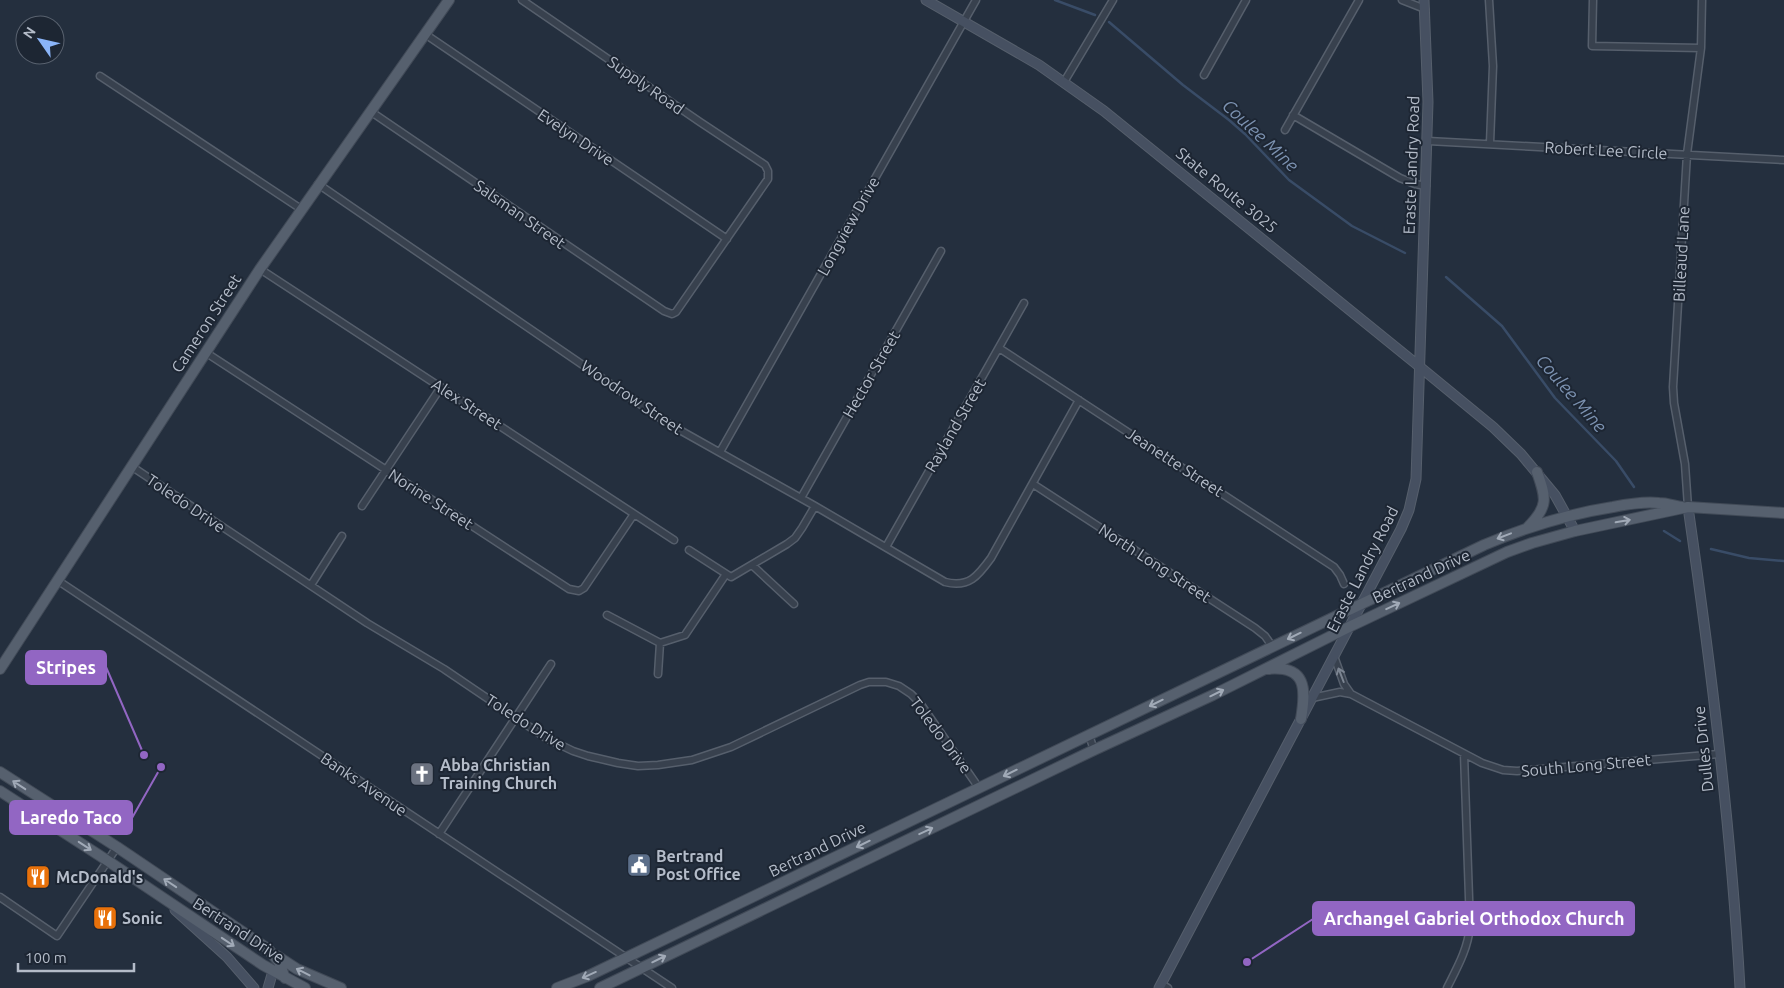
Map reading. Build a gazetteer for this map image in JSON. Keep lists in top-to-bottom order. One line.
{"streets":{"main road":["Cameron Street","Bertrand Drive"],"street":["Supply Road","Evelyn Drive","Robert Lee Circle","Eraste Landry Road","State Route 3025","Salsman Street","Longview Drive","Billeaud Lane","Hector Street","Woodrow Street","Alex Street","Rayland Street","Jeanette Street","Norine Street","Toledo Drive","North Long Street","Dulles Drive","South Long Street","Banks Avenue"]},"crossings":[["Supply Road","Evelyn Drive"],["Supply Road","Salsman Street"],["Evelyn Drive","Salsman Street"],["Evelyn Drive","Cameron Street"],["Robert Lee Circle","Eraste Landry Road"],["Robert Lee Circle","Billeaud Lane"],["Eraste Landry Road","State Route 3025"],["Eraste Landry Road","Bertrand Drive"],["State Route 3025","Longview Drive"],["State Route 3025","Bertrand Drive"],["Salsman Street","Cameron Street"],["Longview Drive","Woodrow Street"],["Billeaud Lane","Bertrand Drive"],["Billeaud Lane","Dulles Drive"],["Cameron Street","Woodrow Street"],["Cameron Street","Alex Street"],["Cameron Street","Norine Street"],["Cameron Street","Toledo Drive"],["Cameron Street","Banks Avenue"],["Hector Street","Woodrow Street"],["Woodrow Street","Rayland Street"],["Woodrow Street","North Long Street"],["Alex Street","Norine Street"],["Rayland Street","Jeanette Street"],["Toledo Drive","Bertrand Drive"],["North Long Street","Bertrand Drive"],["Bertrand Drive","Dulles Drive"],["Bertrand Drive","Banks Avenue"],["Dulles Drive","South Long Street"]],"water":["Coulee Mine"],"places":{"other":["Stripes","Laredo Taco","Archangel Gabriel Orthodox Church"],"church":["Abba Christian Training Church"],"public building":["Bertrand Post Office"],"restaurant":["McDonald's","Sonic"]},"scale_bar":"100 m","north":"top left"}
